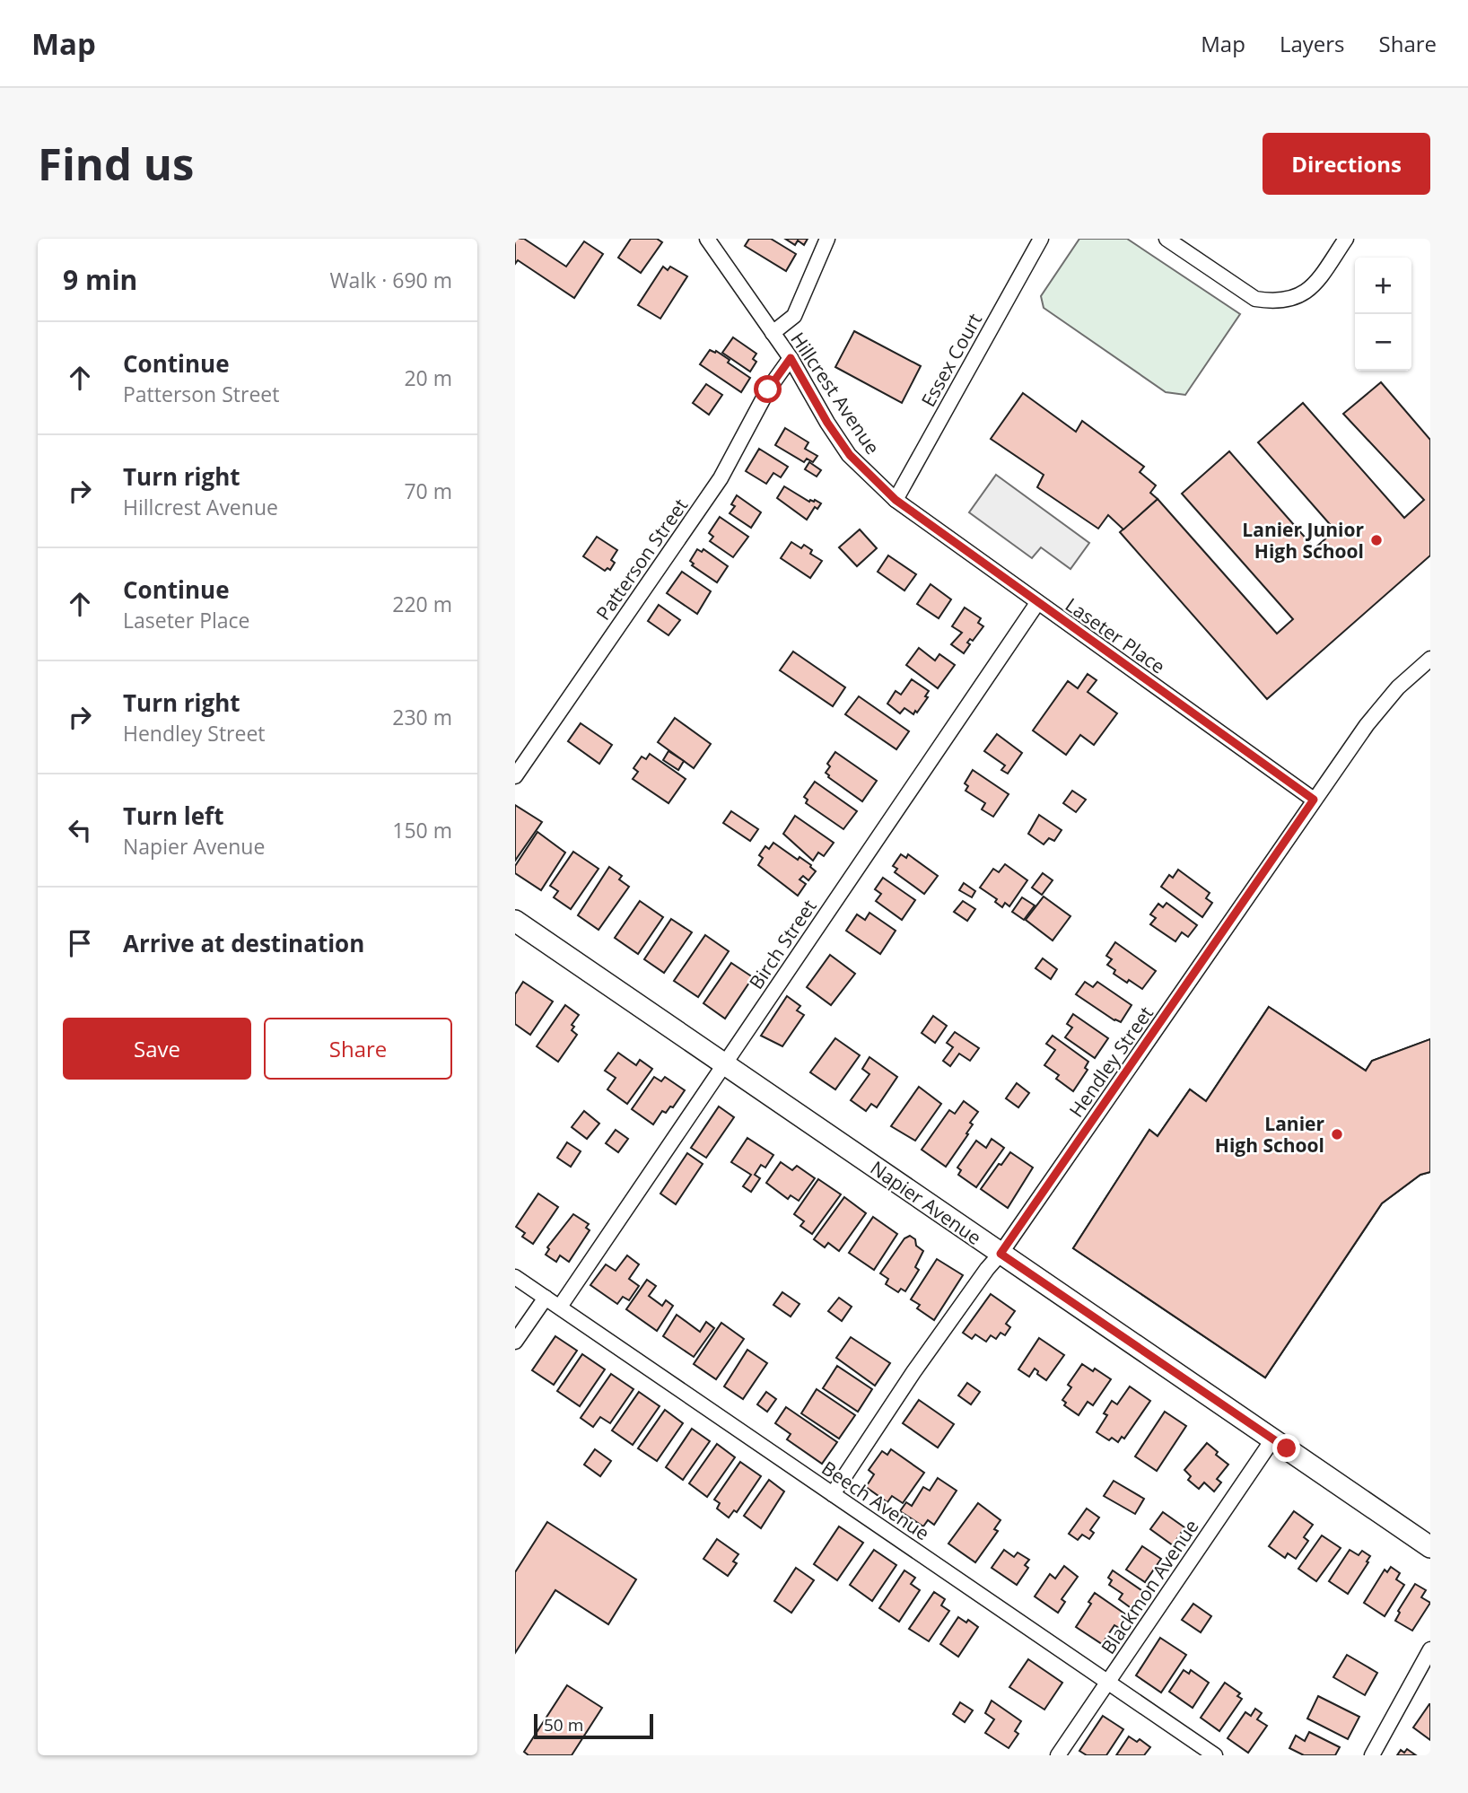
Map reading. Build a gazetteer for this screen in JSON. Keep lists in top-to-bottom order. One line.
{"streets":{"street":["Essex Court","Hillcrest Avenue","Patterson Street","Laseter Place","Birch Street","Hendley Street","Napier Avenue","Beech Avenue","Blackmon Avenue"]},"crossings":[["Essex Court","Hillcrest Avenue"],["Essex Court","Laseter Place"],["Hillcrest Avenue","Patterson Street"],["Hillcrest Avenue","Laseter Place"],["Laseter Place","Birch Street"],["Laseter Place","Hendley Street"],["Birch Street","Napier Avenue"],["Birch Street","Beech Avenue"],["Hendley Street","Napier Avenue"],["Hendley Street","Beech Avenue"],["Napier Avenue","Blackmon Avenue"],["Beech Avenue","Blackmon Avenue"]],"places":["Lanier Junior High School","Lanier High School"],"scale_bar":"50 m","page":{"header":"Map","nav":["Map","Layers","Share"],"buttons":["Directions",["Save","Share"]],"title":"Find us","heading":["9 min","Walk · 690 m"],"map_buttons":["+","−"],"list":[["Continue","Patterson Street","20 m"],["Turn right","Hillcrest Avenue","70 m"],["Continue","Laseter Place","220 m"],["Turn right","Hendley Street","230 m"],["Turn left","Napier Avenue","150 m"],"Arrive at destination"],"scale":"50 m"}}
